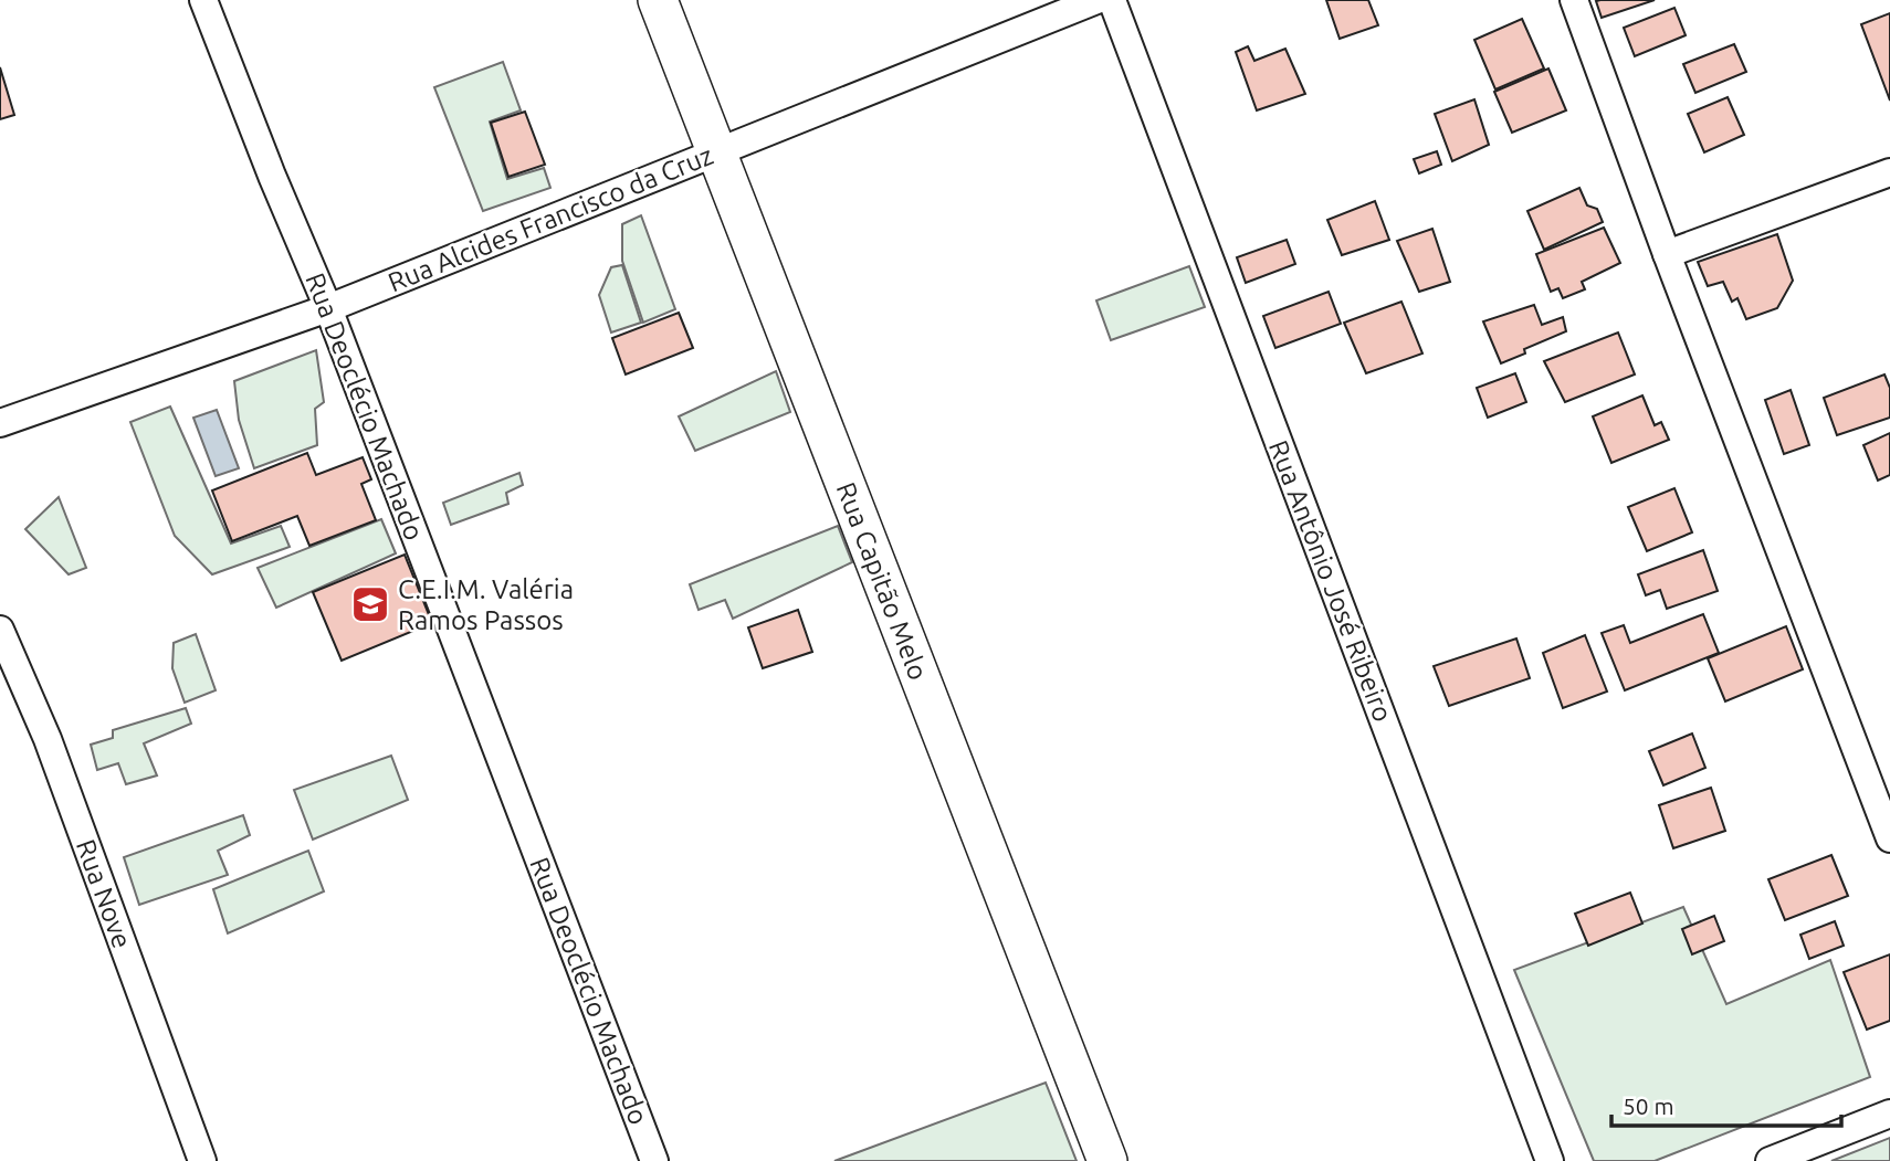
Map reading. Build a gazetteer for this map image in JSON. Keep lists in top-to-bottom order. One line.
{"streets":{"main road":["Rua Capitão Melo"],"street":["Rua Alcides Francisco da Cruz","Rua Deoclécio Machado","Rua Antônio José Ribeiro","Rua Nove"]},"crossings":[["Rua Alcides Francisco da Cruz","Rua Deoclécio Machado"],["Rua Alcides Francisco da Cruz","Rua Capitão Melo"]],"places":{"school or university":["C.E.I.M. Valéria Ramos Passos"]},"scale_bar":"50 m"}
